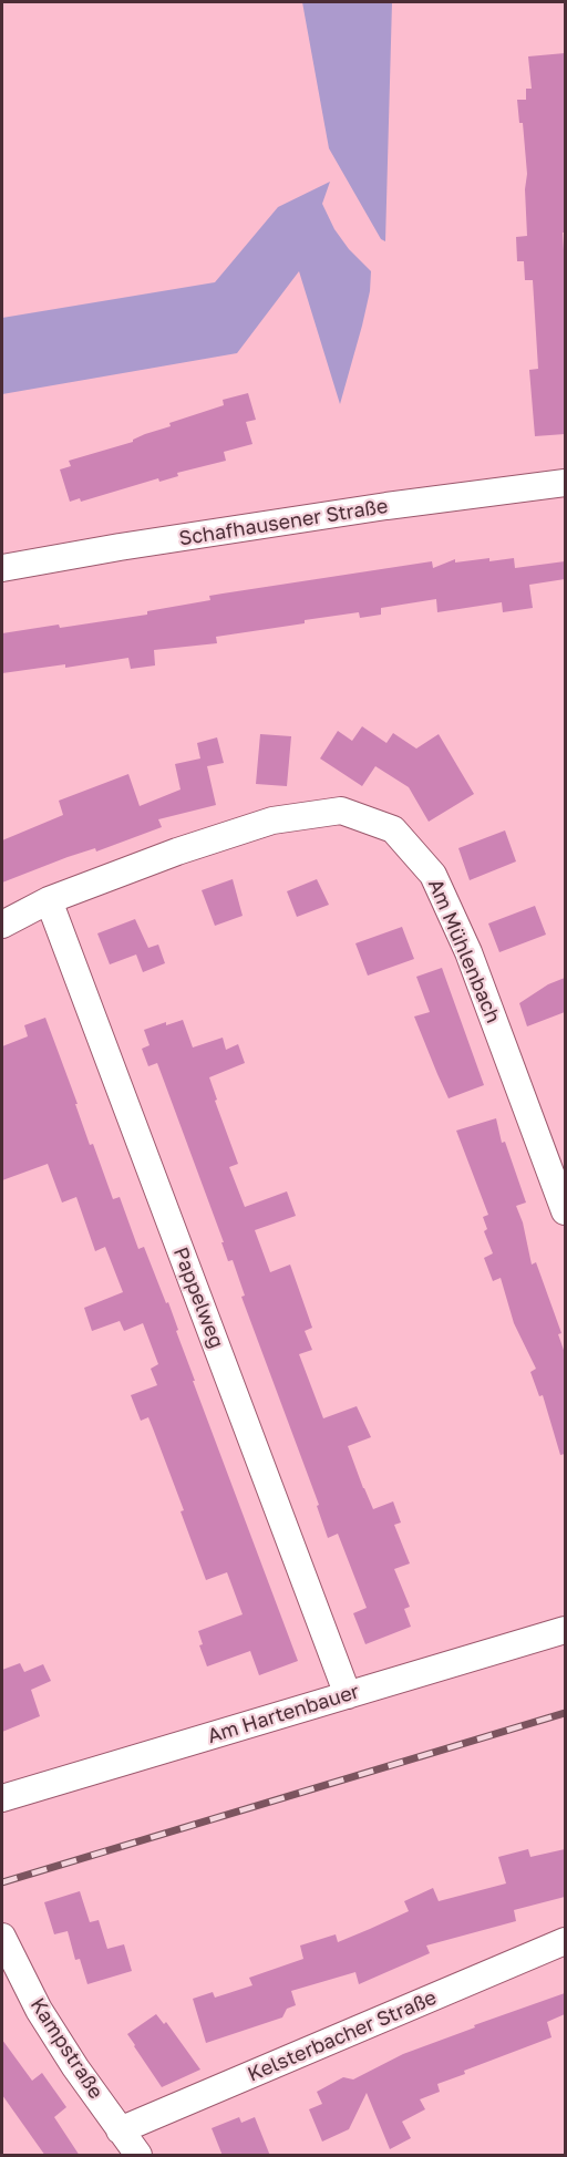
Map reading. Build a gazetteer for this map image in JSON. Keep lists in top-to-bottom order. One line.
{"streets":{"street":["Schafhausener Straße","Am Mühlenbach","Pappelweg","Am Hartenbauer","Kelsterbacher Straße","Kampstraße"]},"crossings":[["Am Mühlenbach","Pappelweg"],["Pappelweg","Am Hartenbauer"],["Kelsterbacher Straße","Kampstraße"]]}
